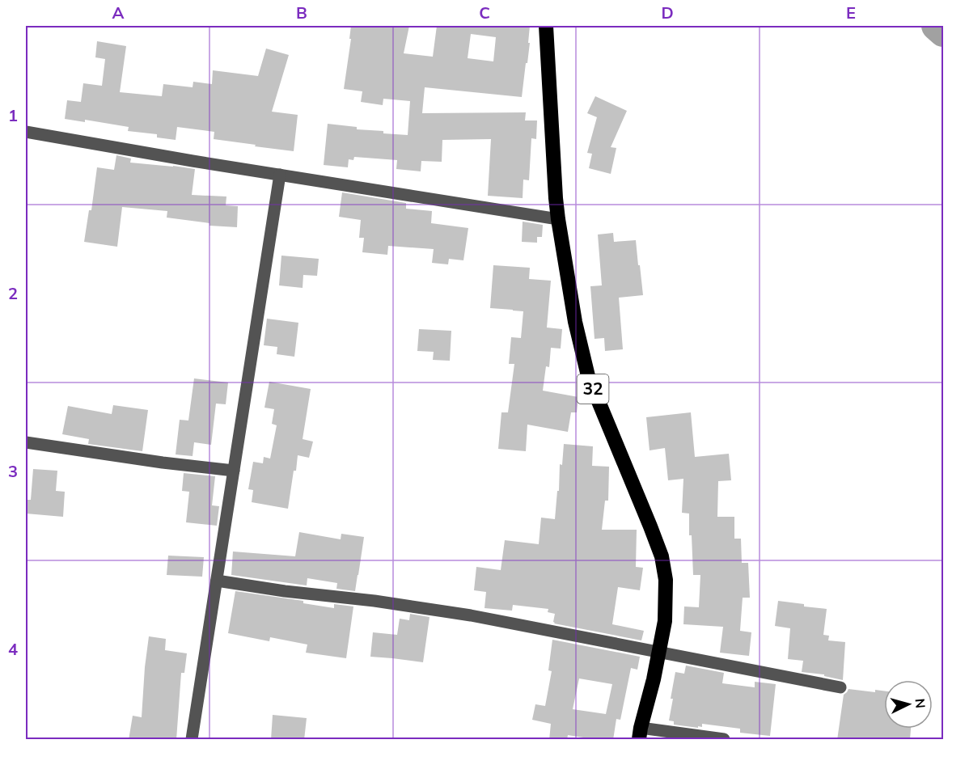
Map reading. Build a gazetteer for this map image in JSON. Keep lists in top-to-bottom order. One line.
{"streets":{"highway":["32"]},"north":"right","grid":{"columns":["A","B","C","D","E"],"rows":["1","2","3","4"]}}
